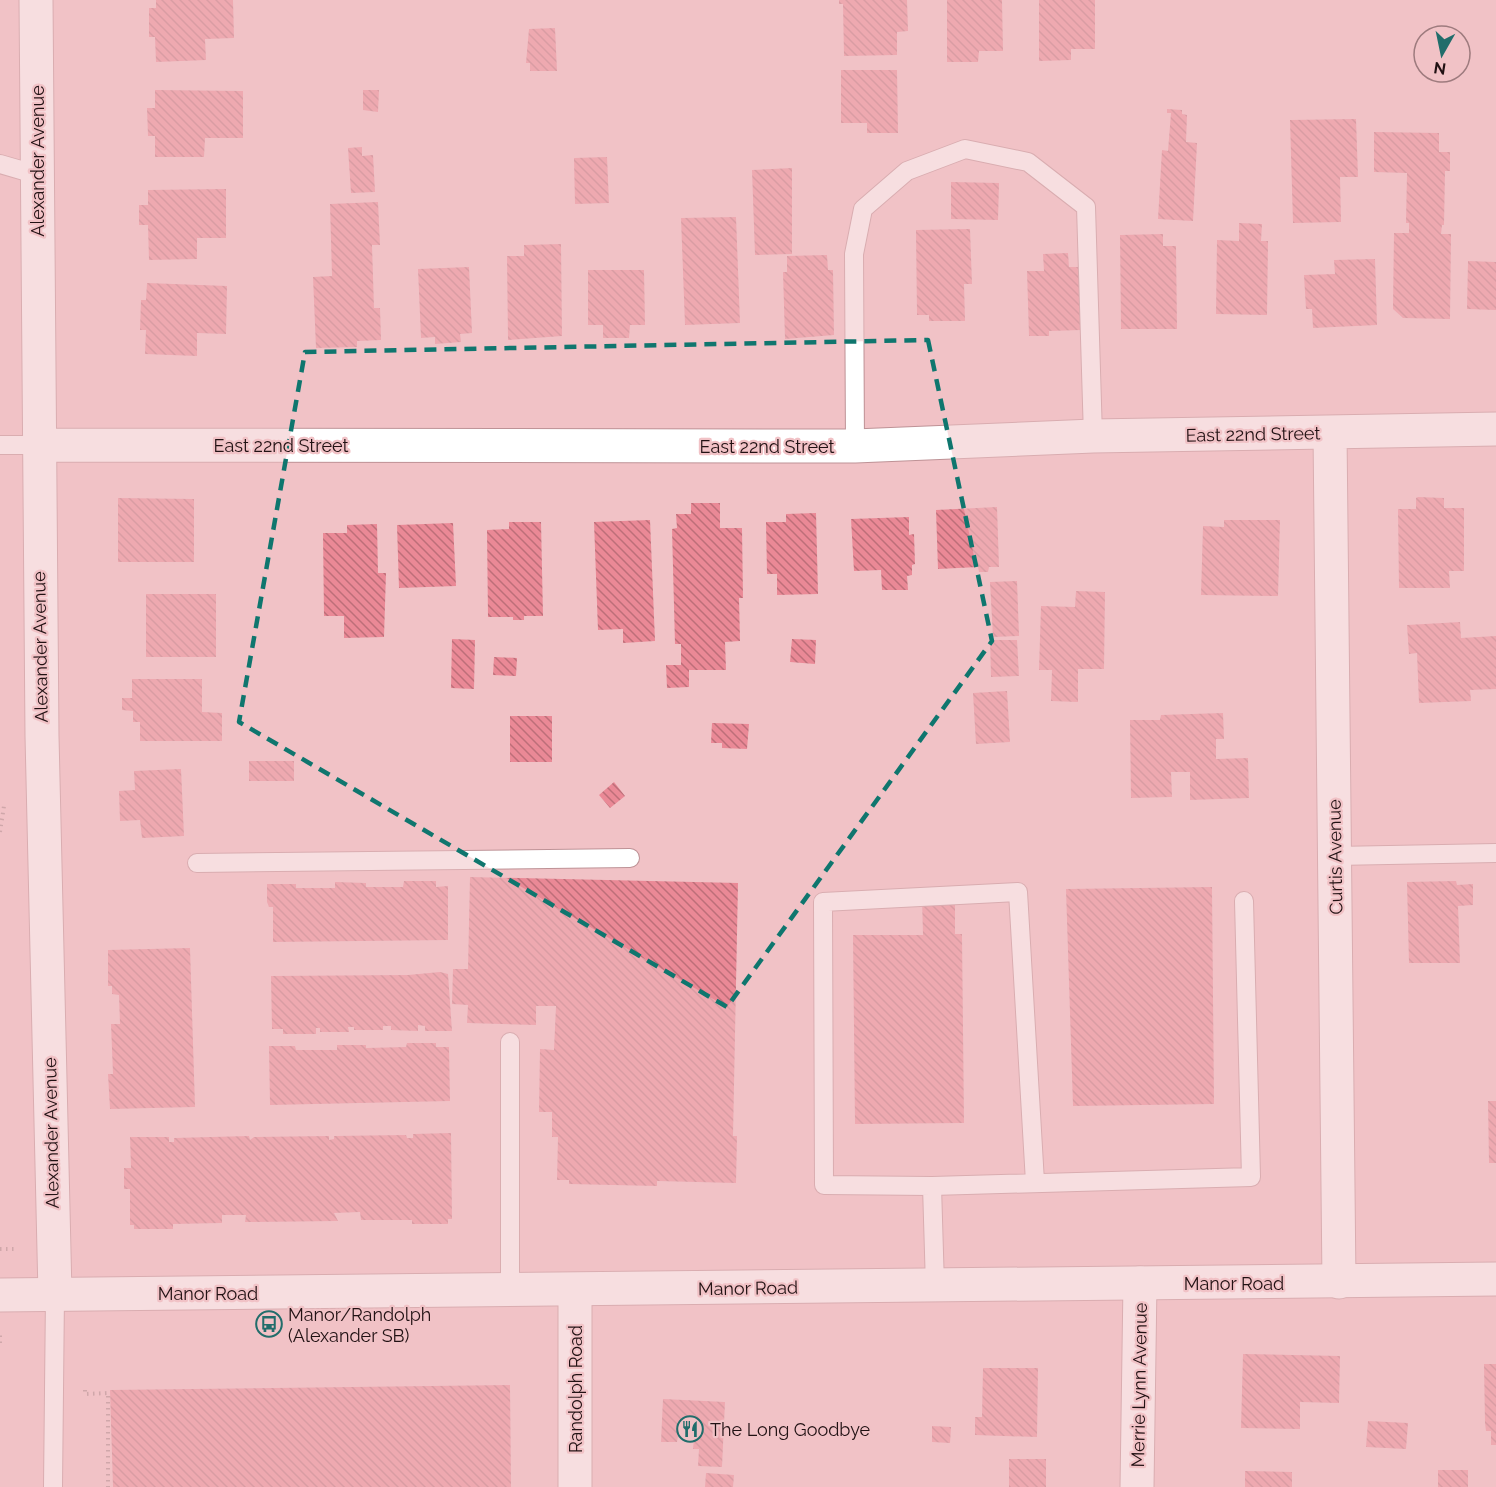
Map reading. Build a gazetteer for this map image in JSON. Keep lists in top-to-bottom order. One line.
{"streets":{"street":["Alexander Avenue","East 22nd Street","Curtis Avenue","Manor Road","Merrie Lynn Avenue","Randolph Road"]},"crossings":[["Alexander Avenue","East 22nd Street"],["Alexander Avenue","Manor Road"],["East 22nd Street","Curtis Avenue"],["Curtis Avenue","Manor Road"],["Manor Road","Merrie Lynn Avenue"],["Manor Road","Randolph Road"]],"places":{"bus stop":["Manor/Randolph (Alexander SB)"],"restaurant":["The Long Goodbye"]},"north":"bottom"}
